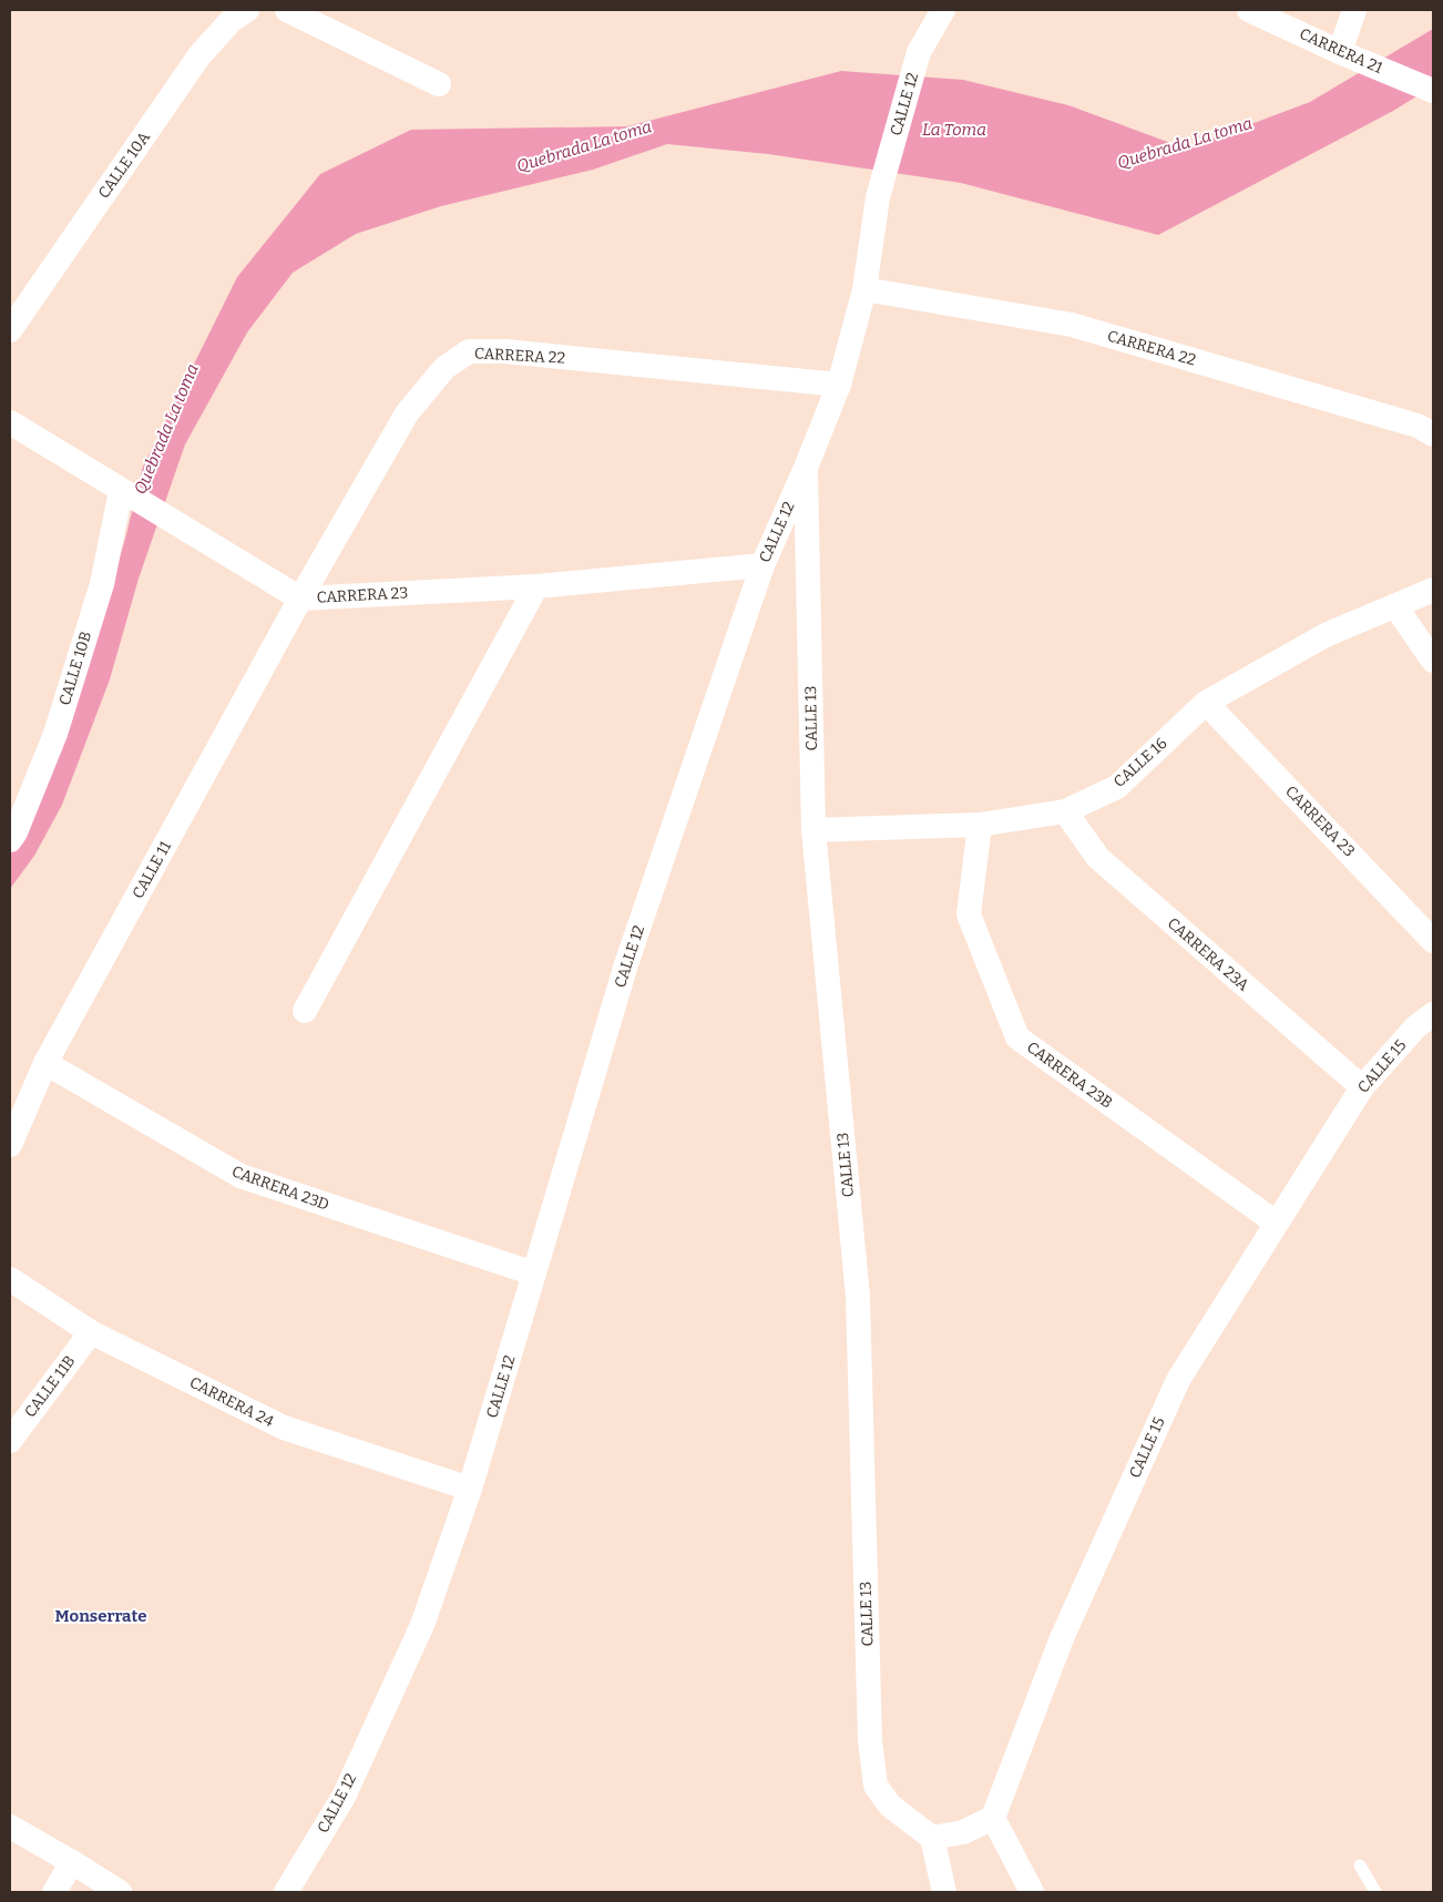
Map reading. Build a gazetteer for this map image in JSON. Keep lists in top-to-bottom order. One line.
{"streets":{"street":["CARRERA 21","CALLE 12","CALLE 10A","CARRERA 22","CARRERA 23","CALLE 10B","CALLE 13","CALLE 16","CALLE 11","CARRERA 23A","CALLE 15","CARRERA 23B","CARRERA 23D","CALLE 11B","CARRERA 24"]},"crossings":[["CALLE 12","CARRERA 22"],["CALLE 12","CARRERA 23"],["CALLE 12","CALLE 13"],["CALLE 12","CARRERA 23D"],["CALLE 12","CARRERA 24"],["CARRERA 22","CARRERA 23"],["CARRERA 22","CALLE 11"],["CARRERA 23","CALLE 10B"],["CARRERA 23","CALLE 16"],["CARRERA 23","CALLE 11"],["CALLE 13","CALLE 16"],["CALLE 16","CARRERA 23A"],["CALLE 16","CARRERA 23B"],["CALLE 11","CARRERA 23D"],["CARRERA 23A","CALLE 15"],["CALLE 15","CARRERA 23B"],["CALLE 11B","CARRERA 24"]],"districts":["Monserrate"],"water":["La Toma","Quebrada La toma"]}
